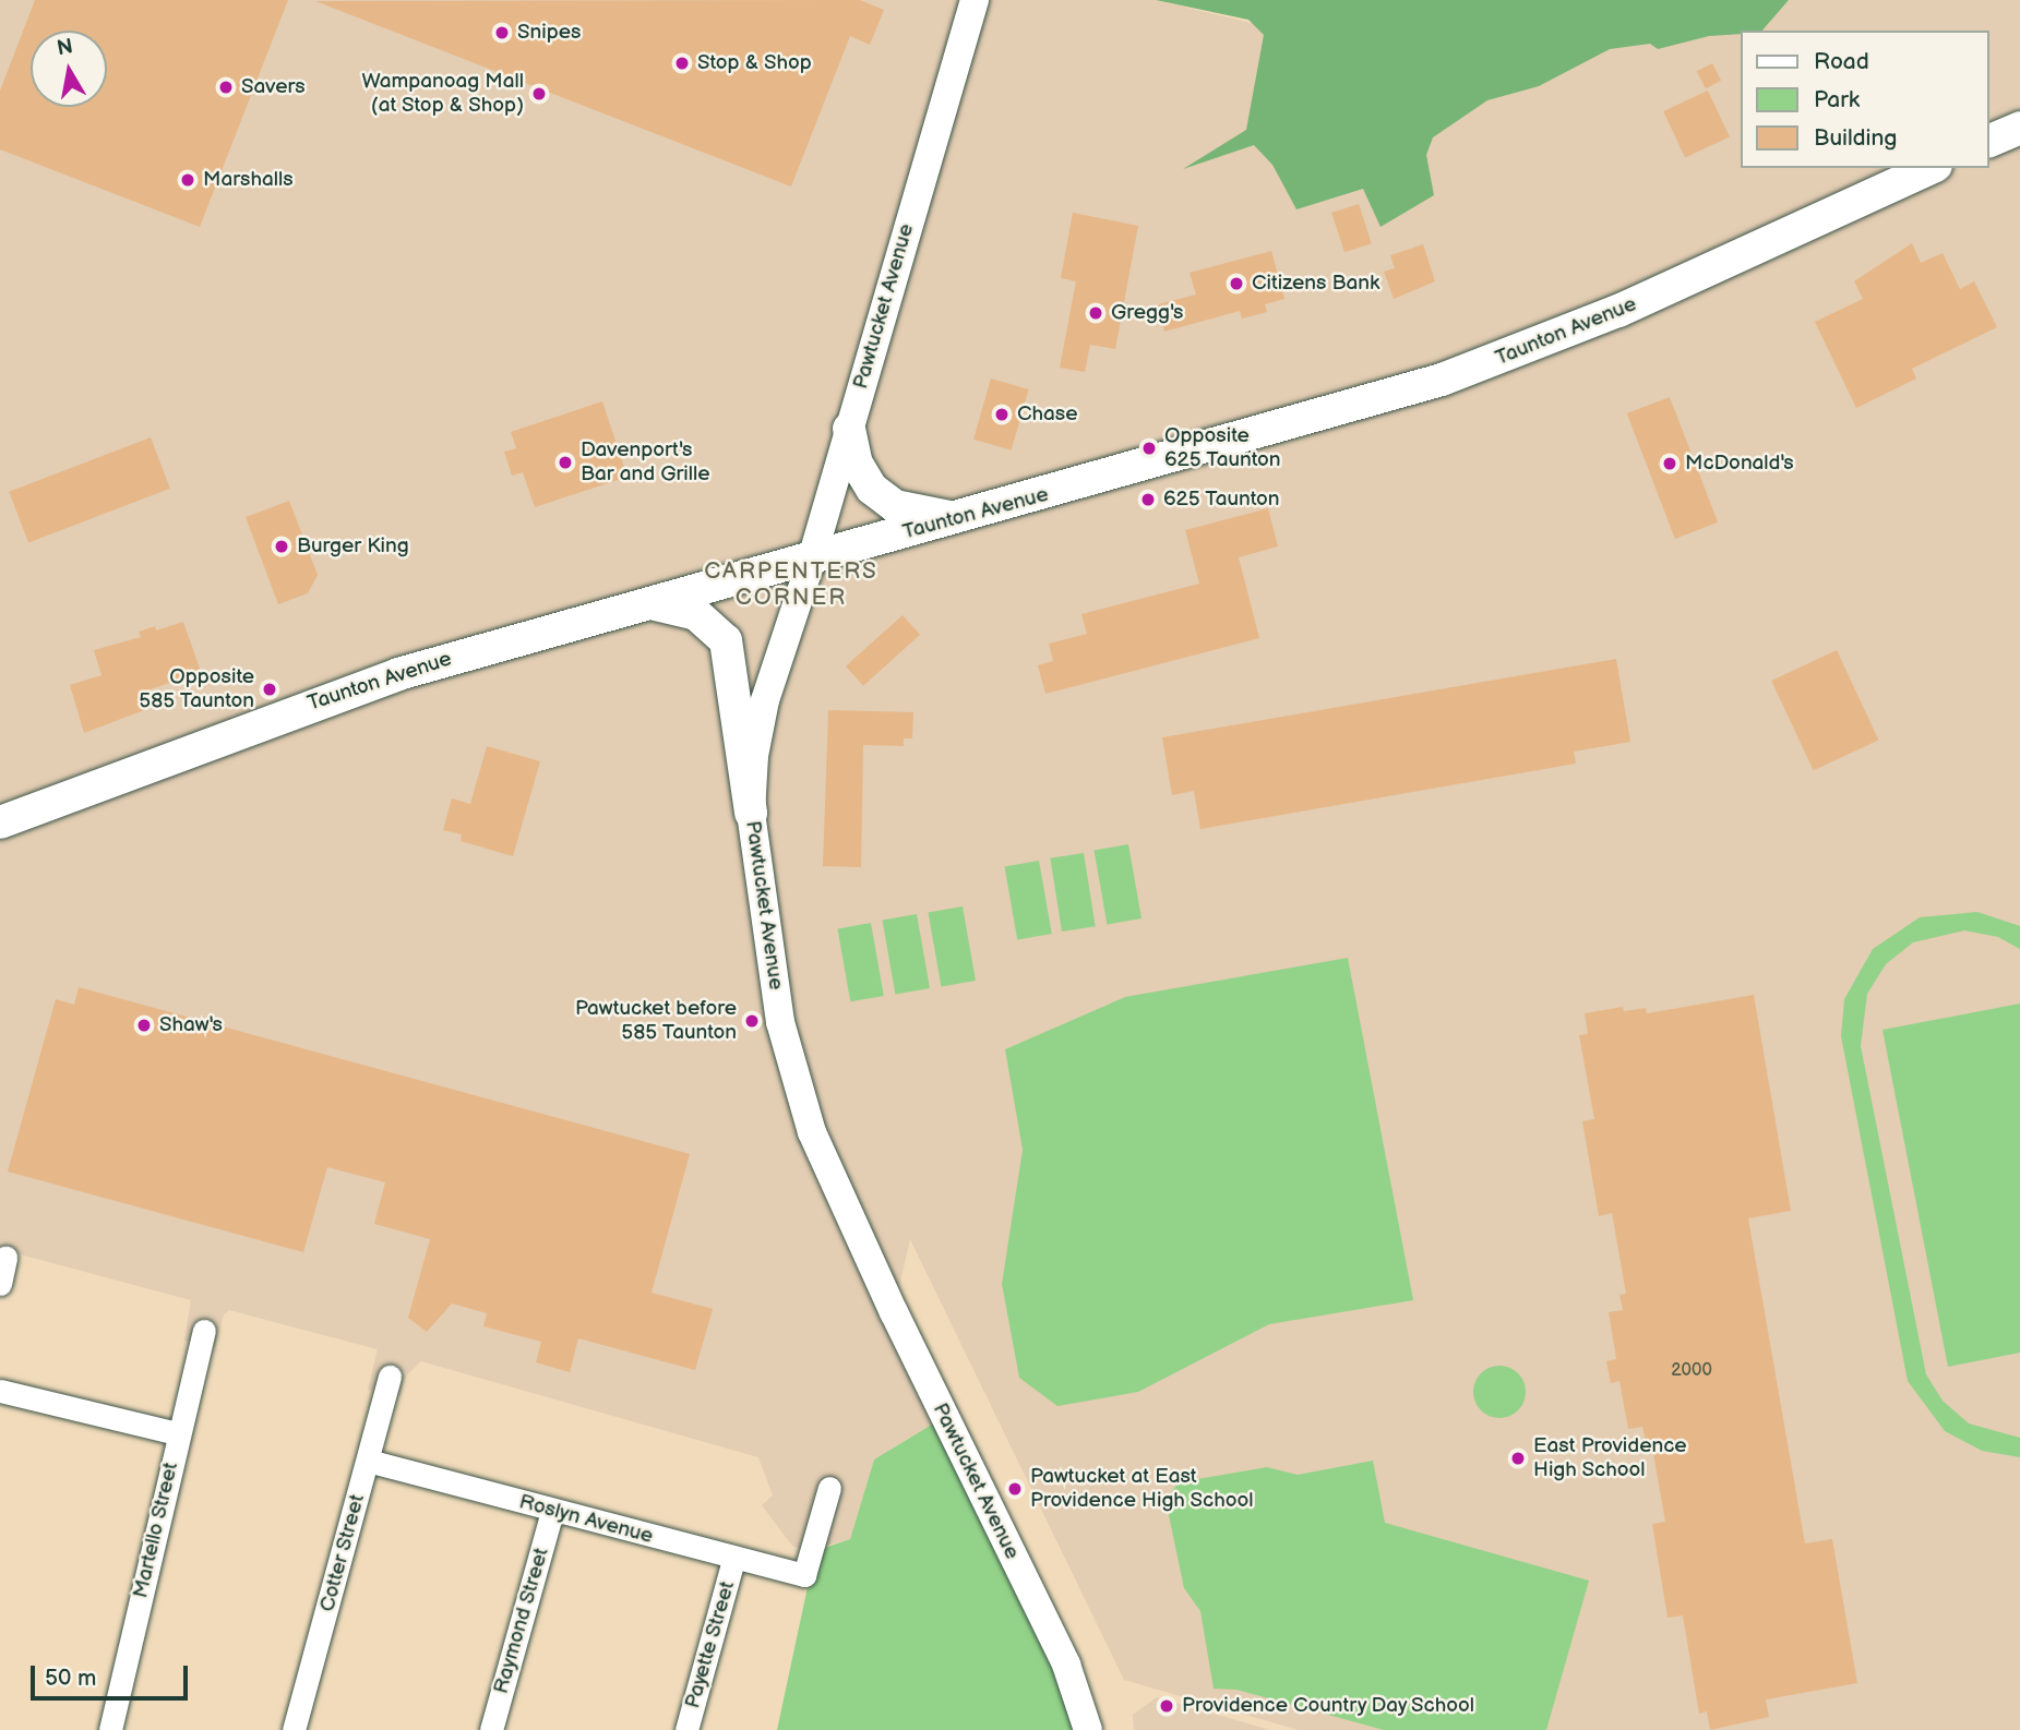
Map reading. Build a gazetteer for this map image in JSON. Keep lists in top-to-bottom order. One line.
{"streets":{"highway":["Taunton Avenue"],"main road":["Pawtucket Avenue"],"street":["Roslyn Avenue","Martello Street","Cotter Street","Raymond Street","Payette Street"]},"crossings":[["Pawtucket Avenue","Taunton Avenue"],["Roslyn Avenue","Cotter Street"],["Roslyn Avenue","Raymond Street"],["Roslyn Avenue","Payette Street"]],"districts":["CARPENTERS CORNER"],"places":["Snipes","Stop & Shop","Savers","Wampanoag Mall (at Stop & Shop)","Marshalls","Citizens Bank","Gregg's","Chase","Opposite 625 Taunton","Davenport's Bar and Grille","McDonald's","625 Taunton","Burger King","Opposite 585 Taunton","Pawtucket before 585 Taunton","Shaw's","East Providence High School","Pawtucket at East Providence High School","Providence Country Day School"],"house_numbers":["2000"],"legend":["Road","Park","Building"],"scale_bar":"50 m","north":"top"}
